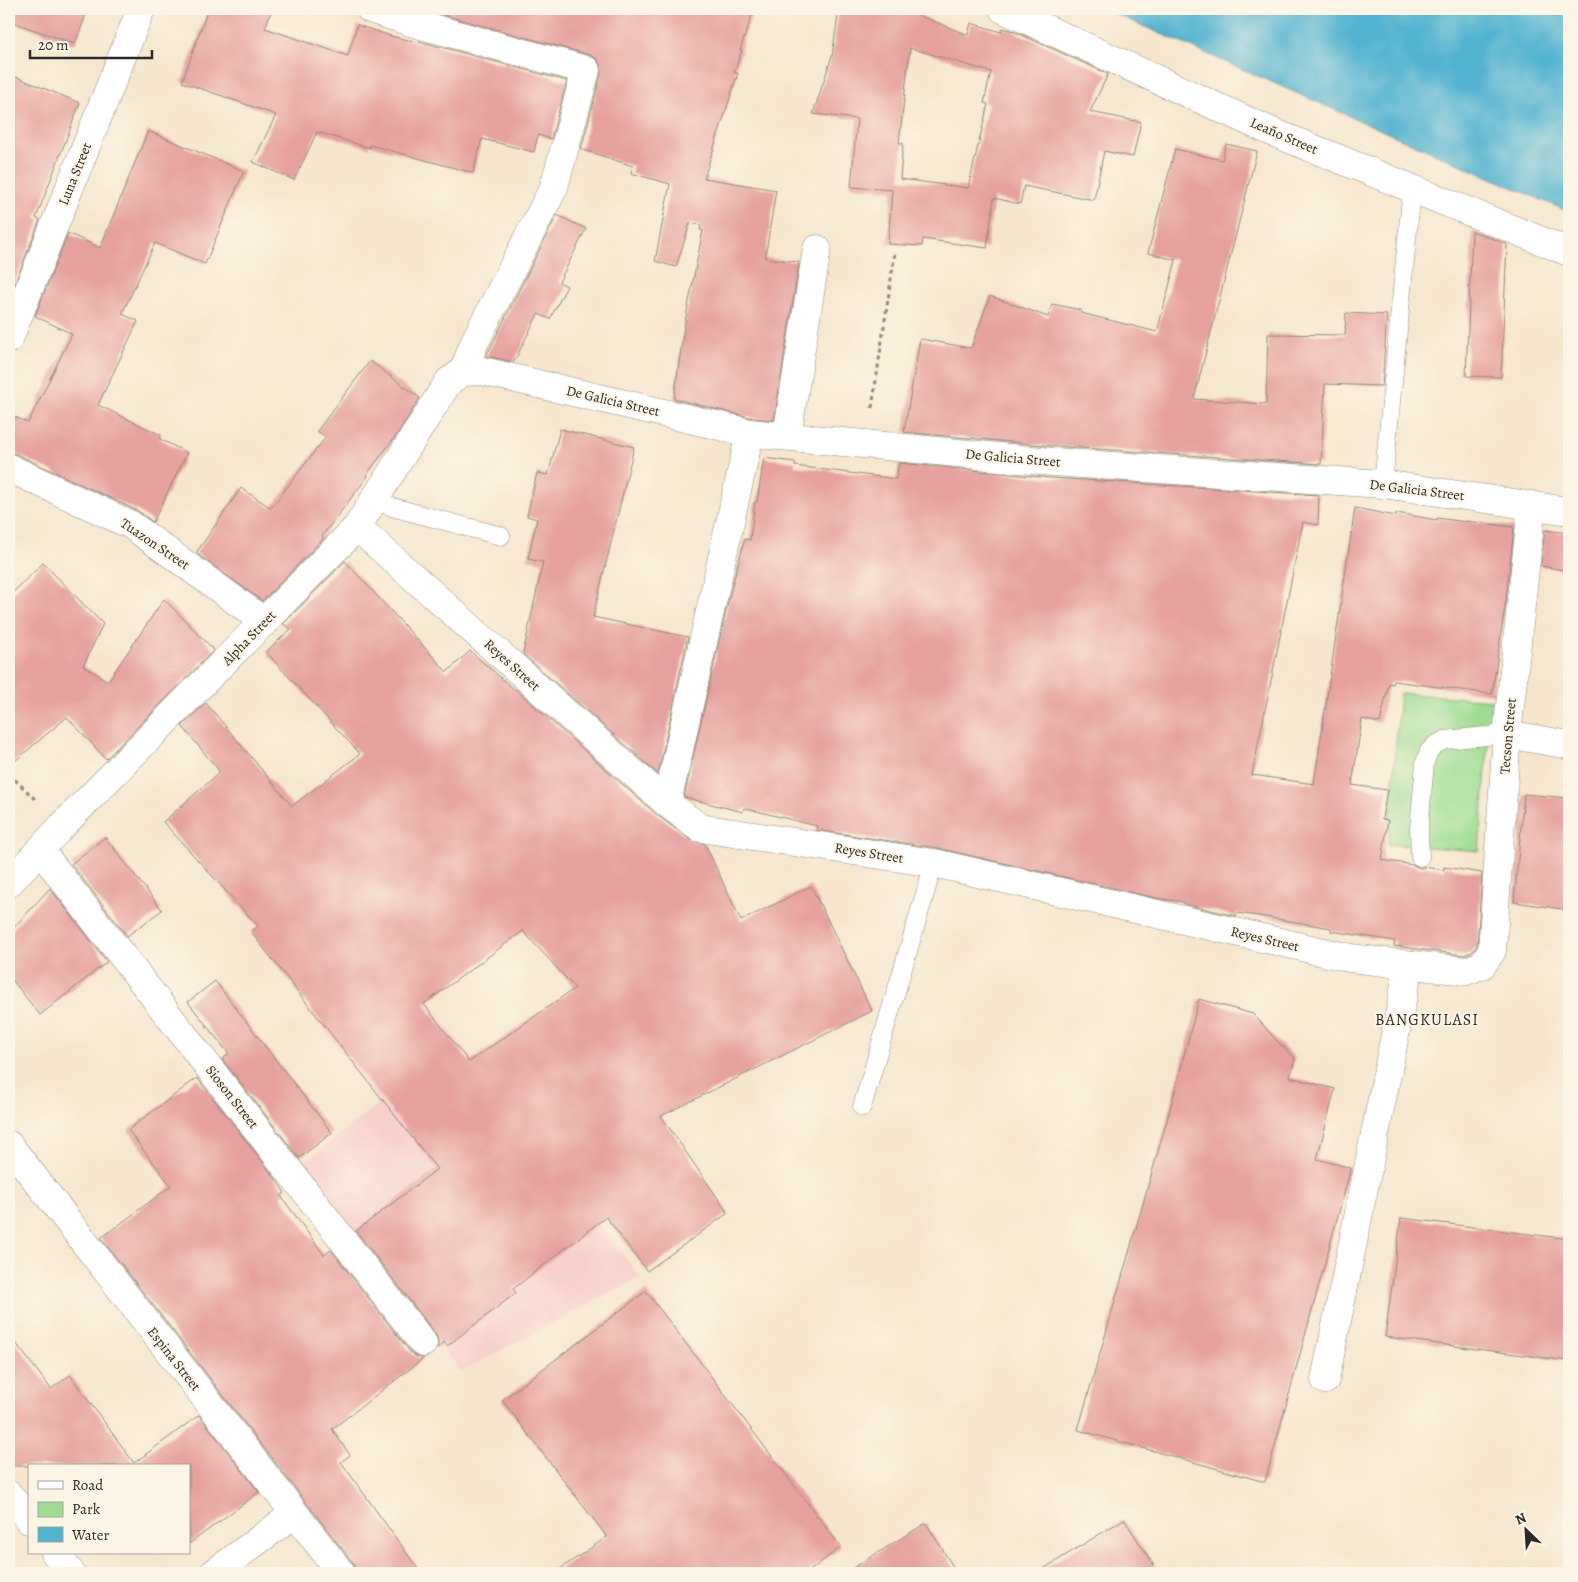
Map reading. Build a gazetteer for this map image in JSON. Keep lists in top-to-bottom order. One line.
{"streets":{"street":["Leaño Street","Luna Street","De Galicia Street","Tuazon Street","Alpha Street","Reyes Street","Tecson Street","Sioson Street","Espina Street"]},"crossings":[["De Galicia Street","Alpha Street"],["De Galicia Street","Tecson Street"],["Tuazon Street","Alpha Street"],["Alpha Street","Reyes Street"],["Alpha Street","Sioson Street"],["Reyes Street","Tecson Street"]],"districts":["BANGKULASI"],"legend":["Road","Park","Water"],"scale_bar":"20 m","north":"top left"}
